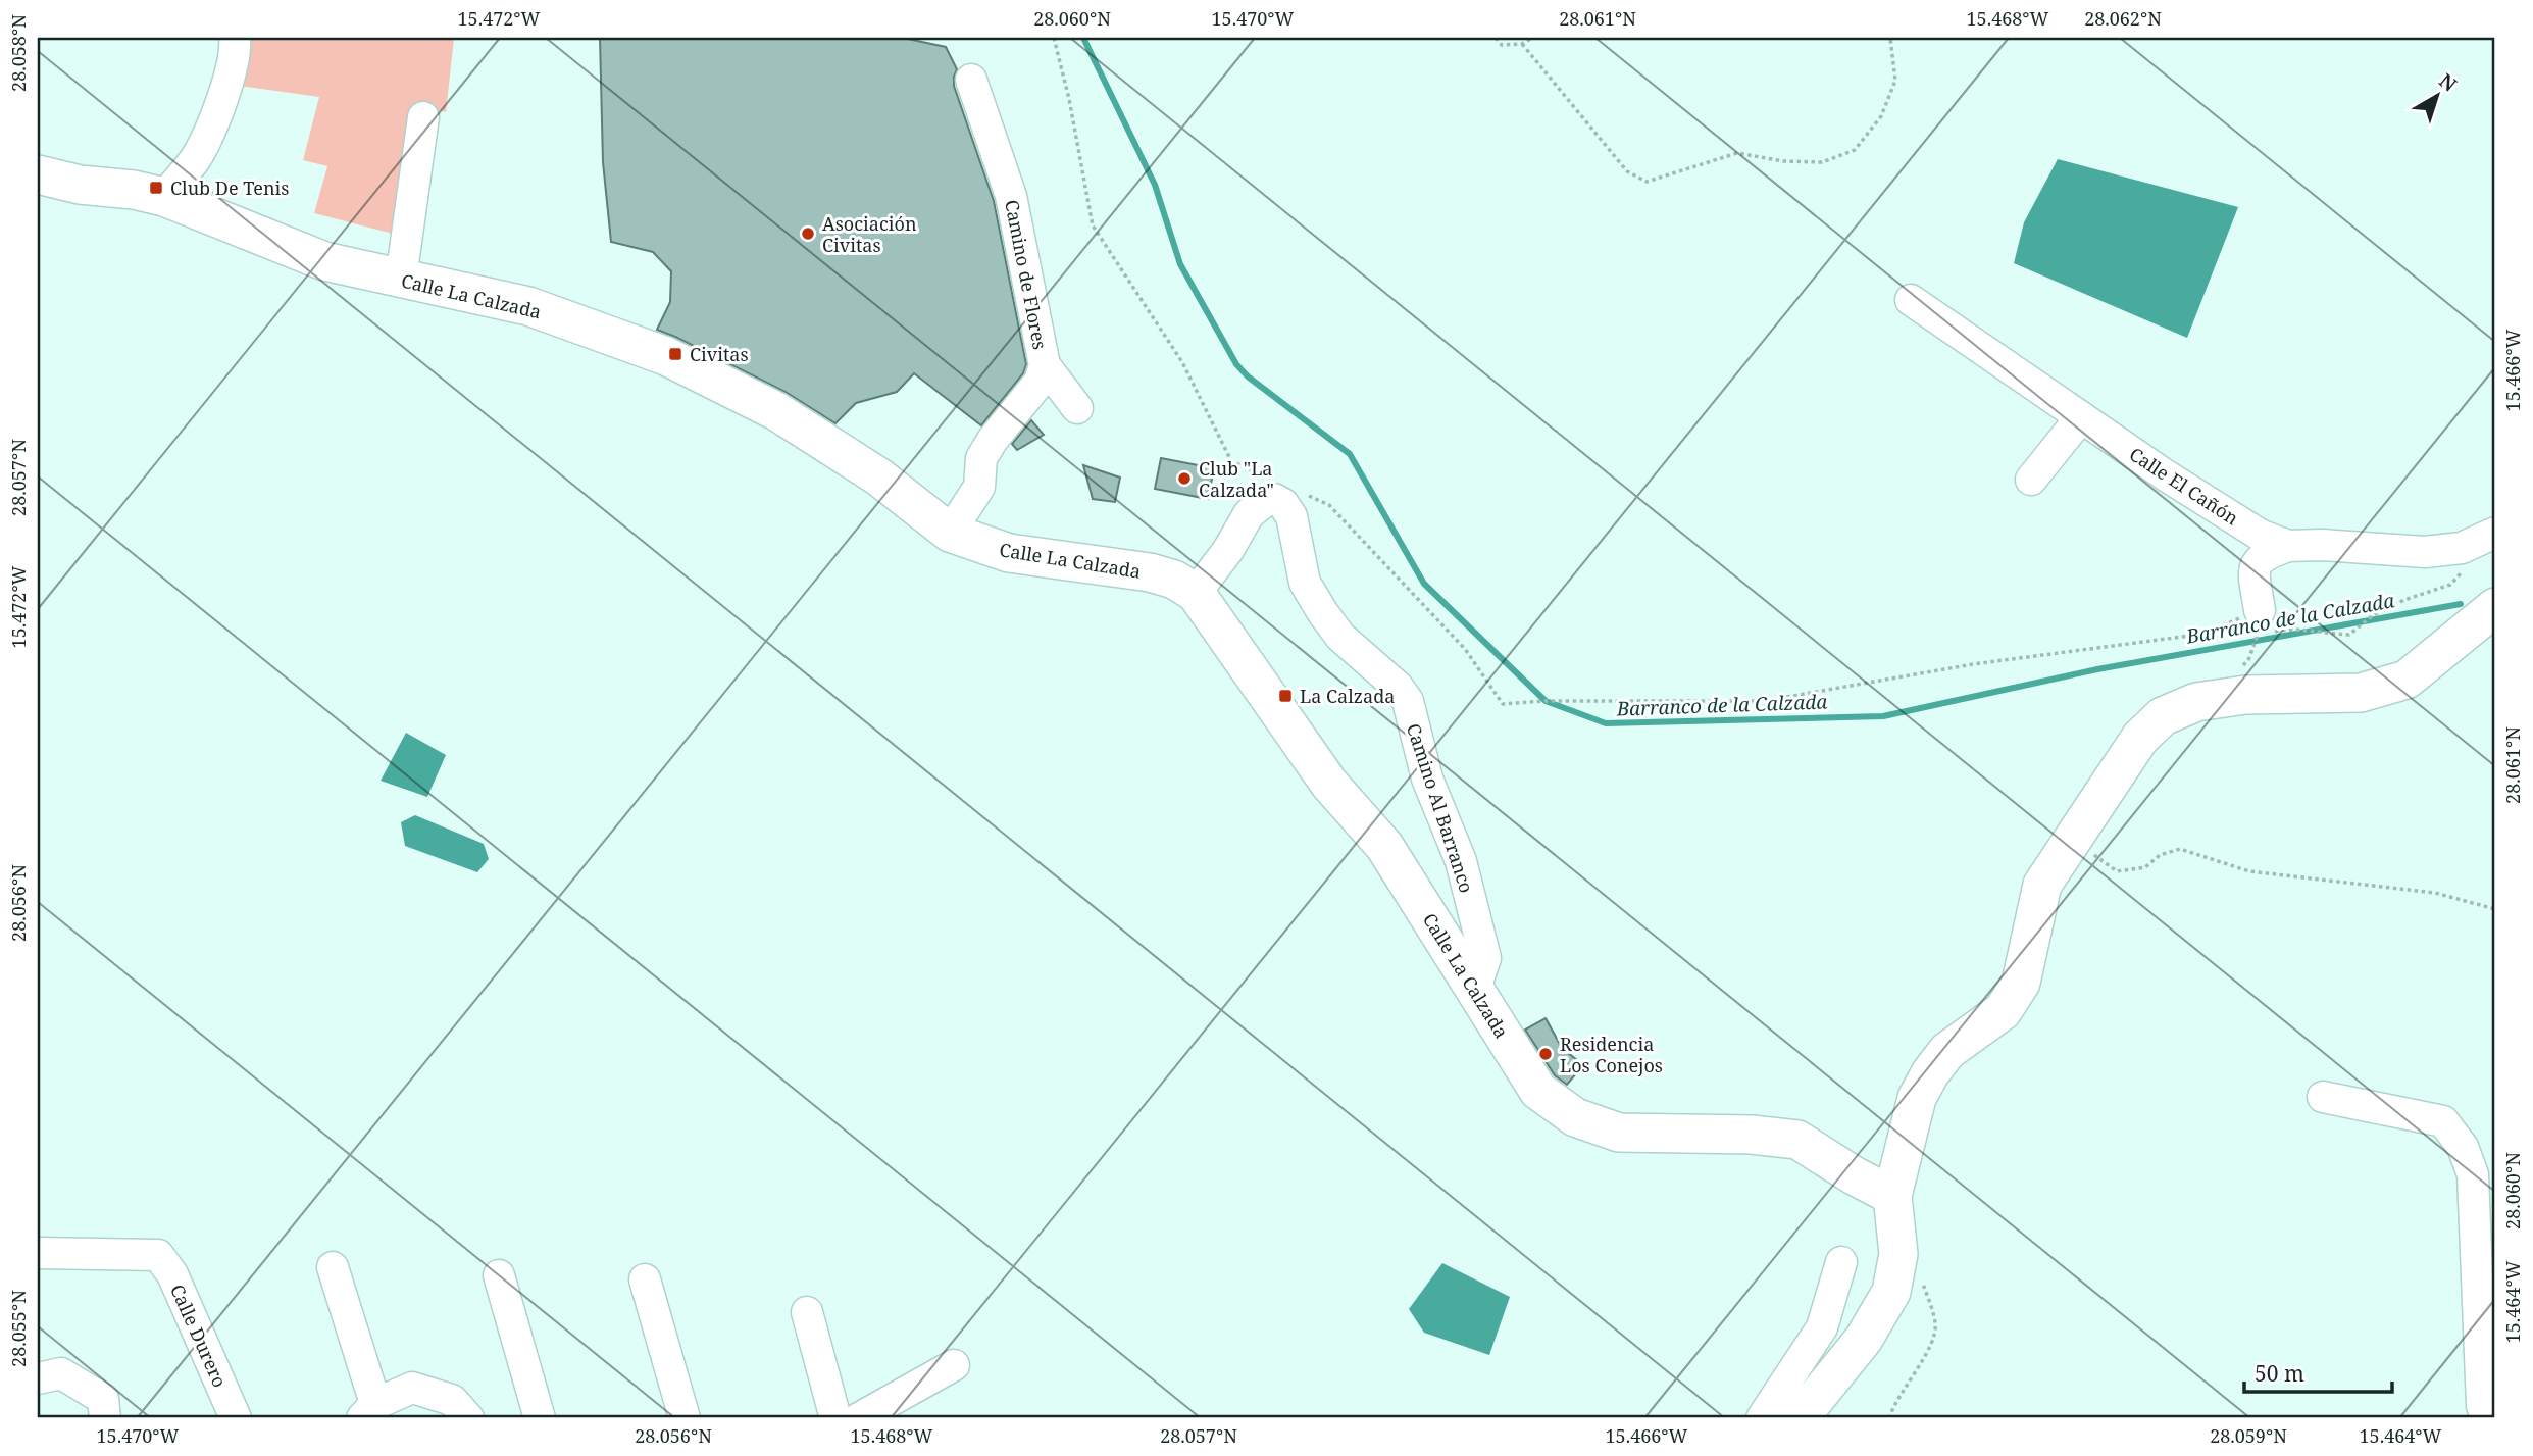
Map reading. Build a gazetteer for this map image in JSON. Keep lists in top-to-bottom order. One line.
{"streets":{"main road":["Calle La Calzada"],"street":["Camino de Flores","Calle El Cañón","Camino Al Barranco","Calle Durero"]},"crossings":[["Camino de Flores","Calle La Calzada"],["Calle La Calzada","Camino Al Barranco"]],"water":["Barranco de la Calzada"],"places":{"transit":["Club De Tenis","Civitas","La Calzada"],"other":["Asociación Civitas","Club \"La Calzada\"","Residencia Los Conejos"]},"scale_bar":"50 m","north":"top right","coordinates":["15.472°W","28.060°N","15.470°W","28.061°N","15.468°W","28.062°N","28.058°N","15.466°W","28.057°N","28.056°N","15.464°W","28.055°N","28.059°N"]}
